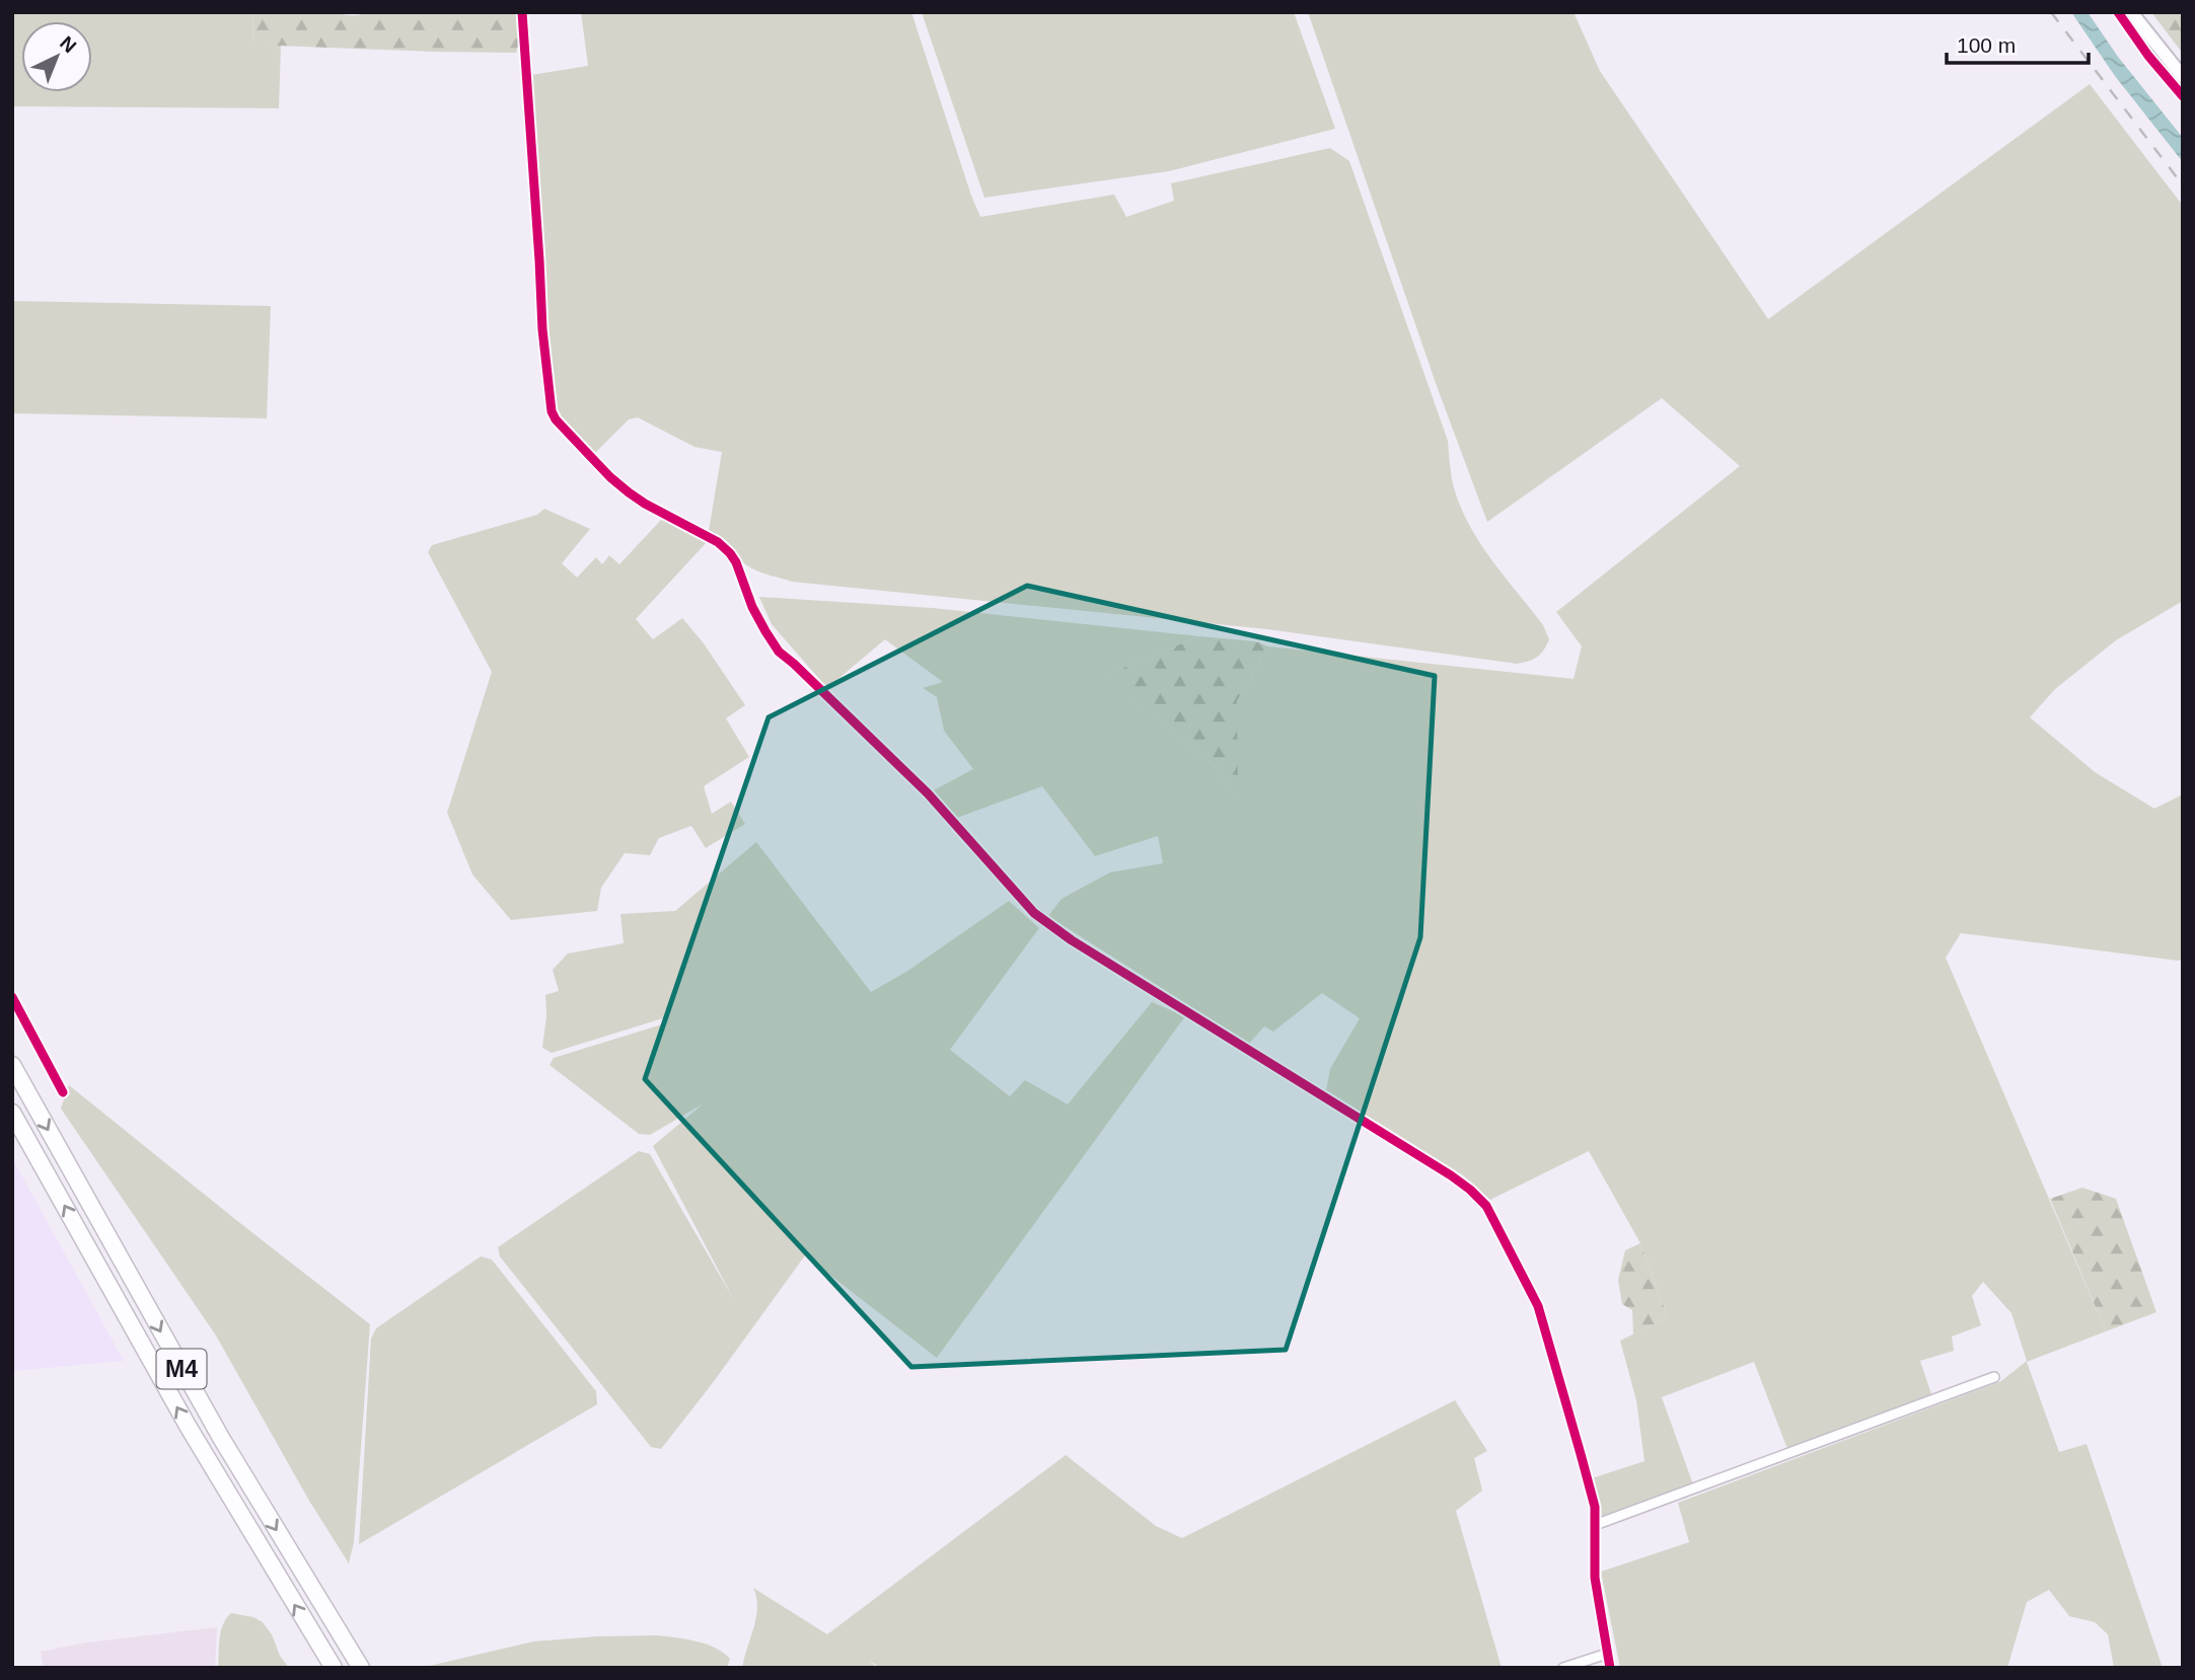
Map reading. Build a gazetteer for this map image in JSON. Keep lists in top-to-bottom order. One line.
{"streets":{"highway":["M4"]},"scale_bar":"100 m","north":"top right"}
